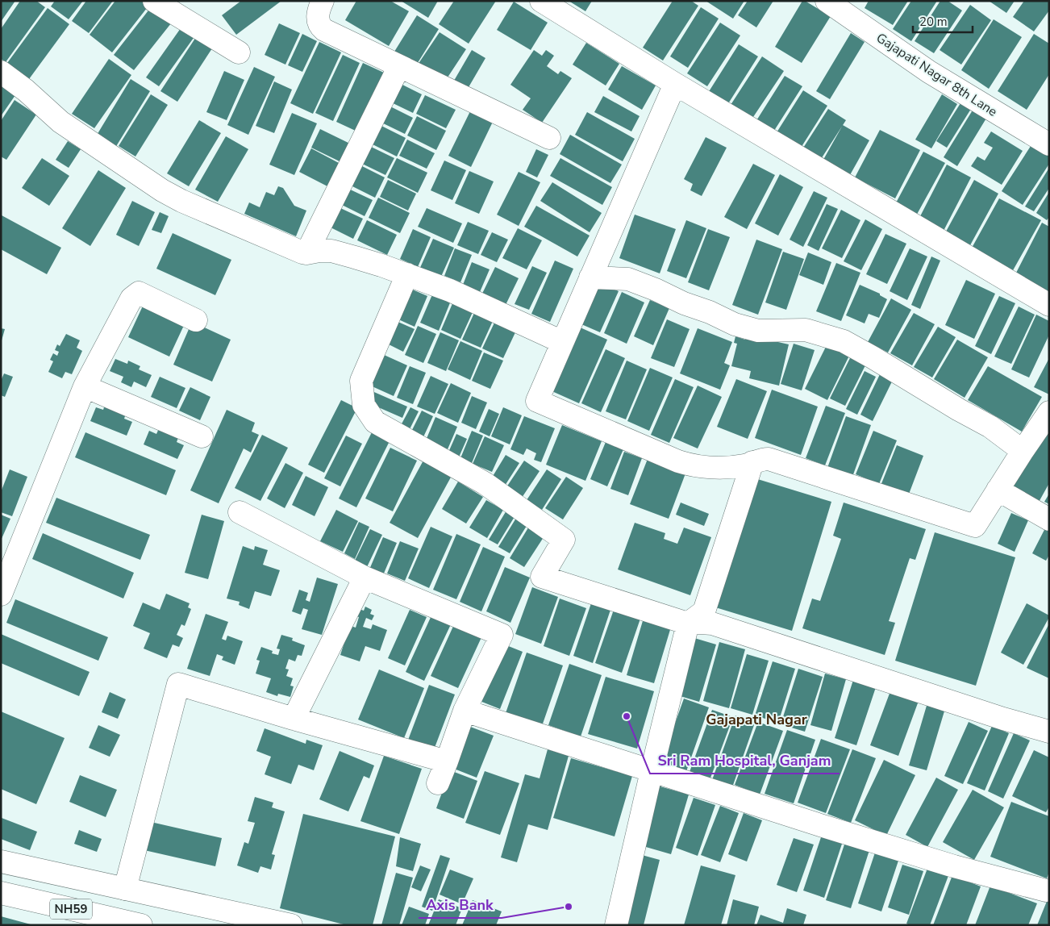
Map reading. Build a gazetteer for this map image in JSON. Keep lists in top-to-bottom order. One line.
{"streets":{"main road":["Gajapati Nagar 8th Lane","NH59"]},"districts":["Gajapati Nagar"],"places":["Sri Ram Hospital, Ganjam","Axis Bank"],"scale_bar":"20 m"}
